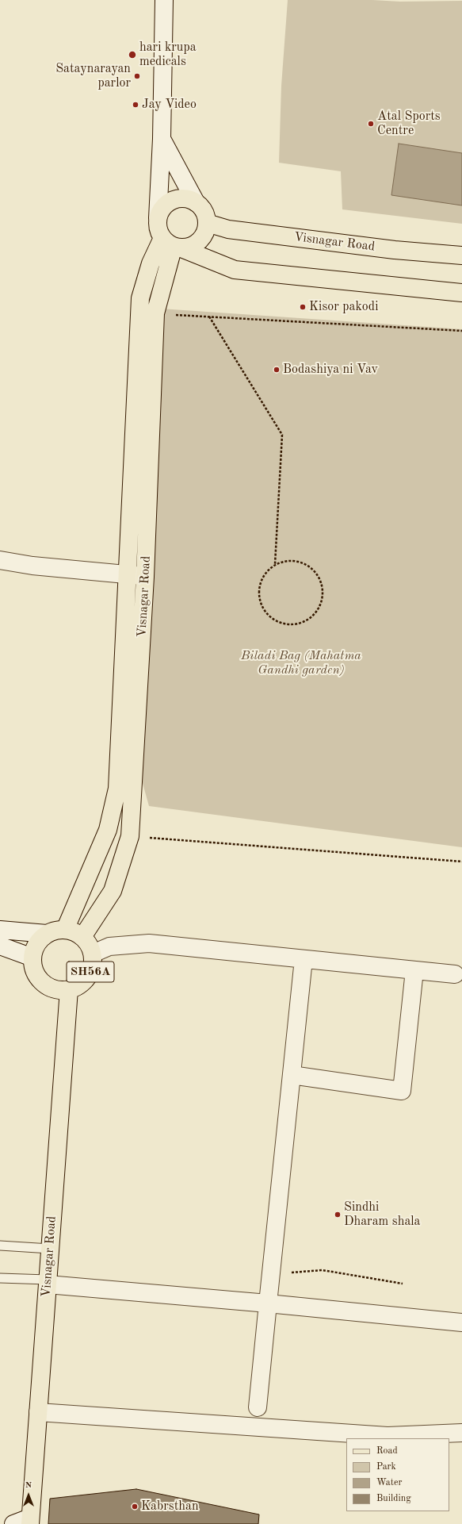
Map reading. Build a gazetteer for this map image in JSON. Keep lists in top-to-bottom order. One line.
{"streets":{"main road":["Visnagar Road","SH56A"]},"crossings":[["Visnagar Road","SH56A"]],"parks":["Biladi Bag (Mahatma Gandhi garden)"],"places":["hari krupa medicals","Sataynarayan parlor","Jay Video","Atal Sports Centre","Kisor pakodi","Bodashiya ni Vav","Sindhi Dharam shala","Kabrsthan"],"legend":["Road","Park","Water","Building"],"north":"top"}
